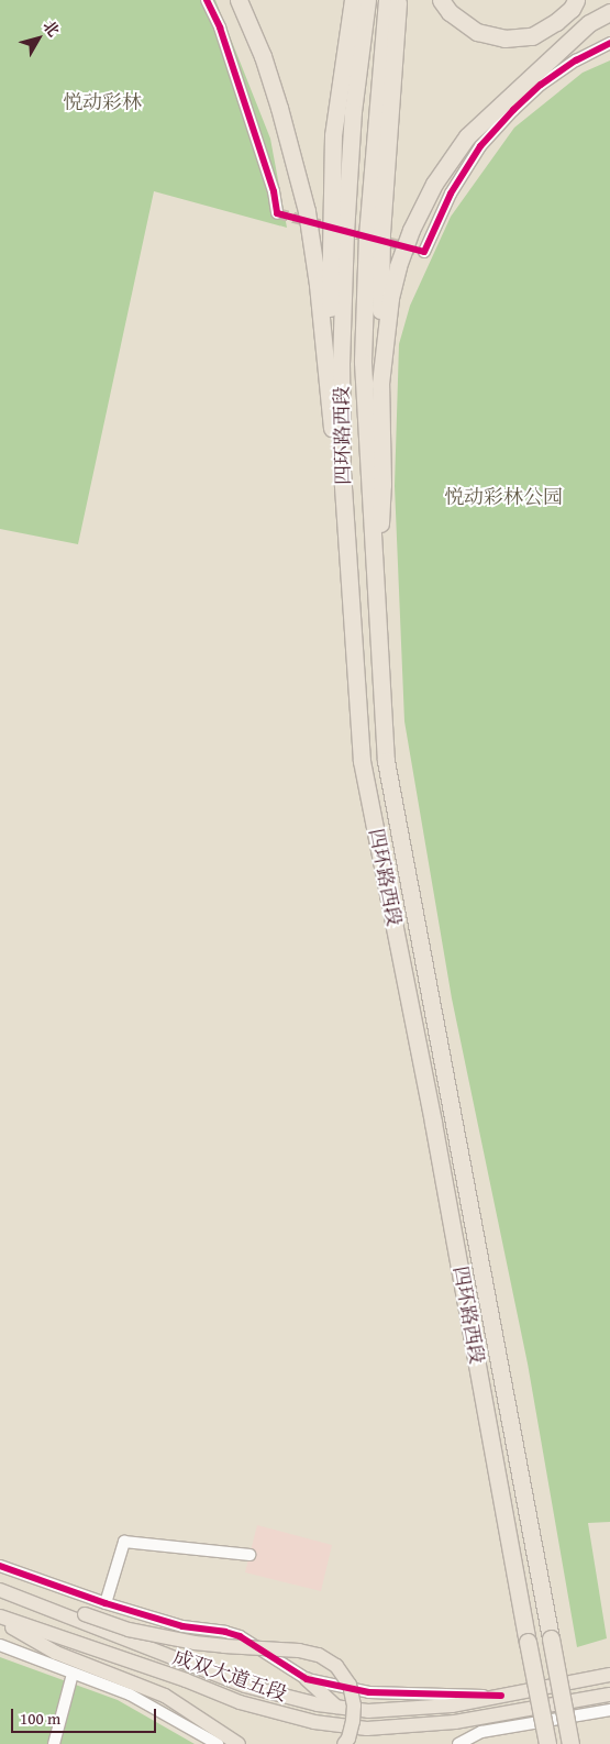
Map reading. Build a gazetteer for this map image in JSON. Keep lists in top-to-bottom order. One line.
{"streets":{"highway":["四环路西段"],"main road":["成双大道五段"]},"parks":["悦动彩林","悦动彩林公园"],"scale_bar":"100 m","north":"top right"}
